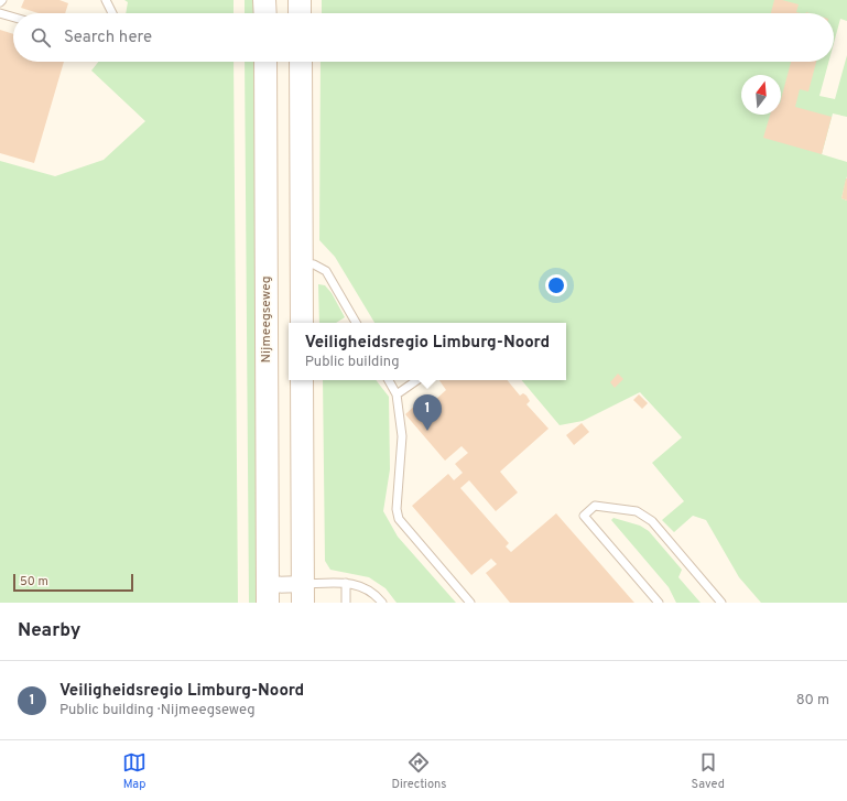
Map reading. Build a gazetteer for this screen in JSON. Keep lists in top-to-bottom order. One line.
{"streets":{"main road":["Nijmeegseweg"]},"scale_bar":"50 m","north":"top","page":{"search":"Search here","popup":["Veiligheidsregio Limburg-Noord","Public building"],"pins":"1","scale":"50 m","heading":"Nearby","list":[{"mark":"1","name":"Veiligheidsregio Limburg-Noord","note":"Public building · Nijmeegseweg","value":"80 m"}],"nav":["Map","Directions","Saved"]}}
